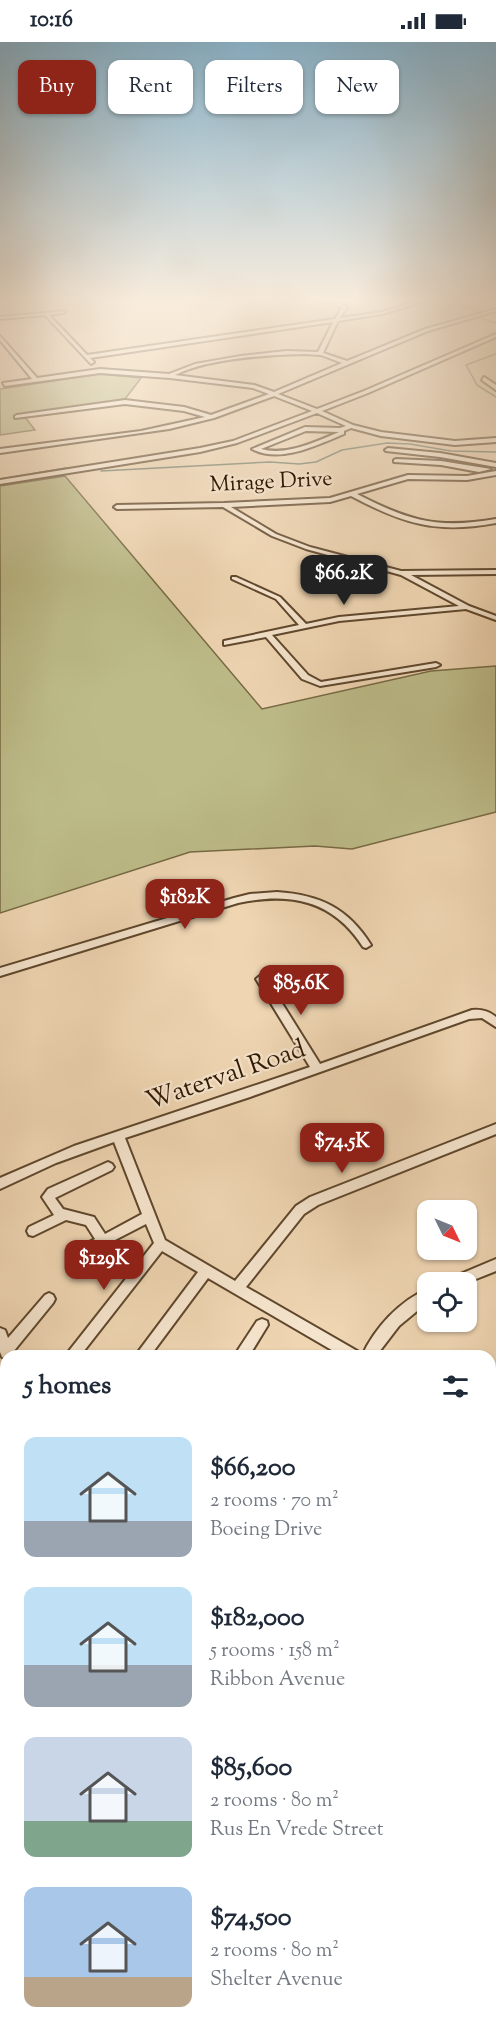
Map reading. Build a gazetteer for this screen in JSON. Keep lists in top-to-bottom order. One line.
{"streets":{"street":["Mirage Drive","Waterval Road"]},"north":"bottom right","page":{"status":"10:16","chip":["Buy","Rent","Filters","New"],"price":["$66.2K","$182K","$85.6K","$74.5K","$129K"],"heading":"5 homes","list":[{"name":"$66,200","note":"2 rooms · 70 m² · Boeing Drive"},{"name":"$182,000","note":"5 rooms · 158 m² · Ribbon Avenue"},{"name":"$85,600","note":"2 rooms · 80 m² · Rus En Vrede Street"},{"name":"$74,500","note":"2 rooms · 80 m² · Shelter Avenue"}]}}
